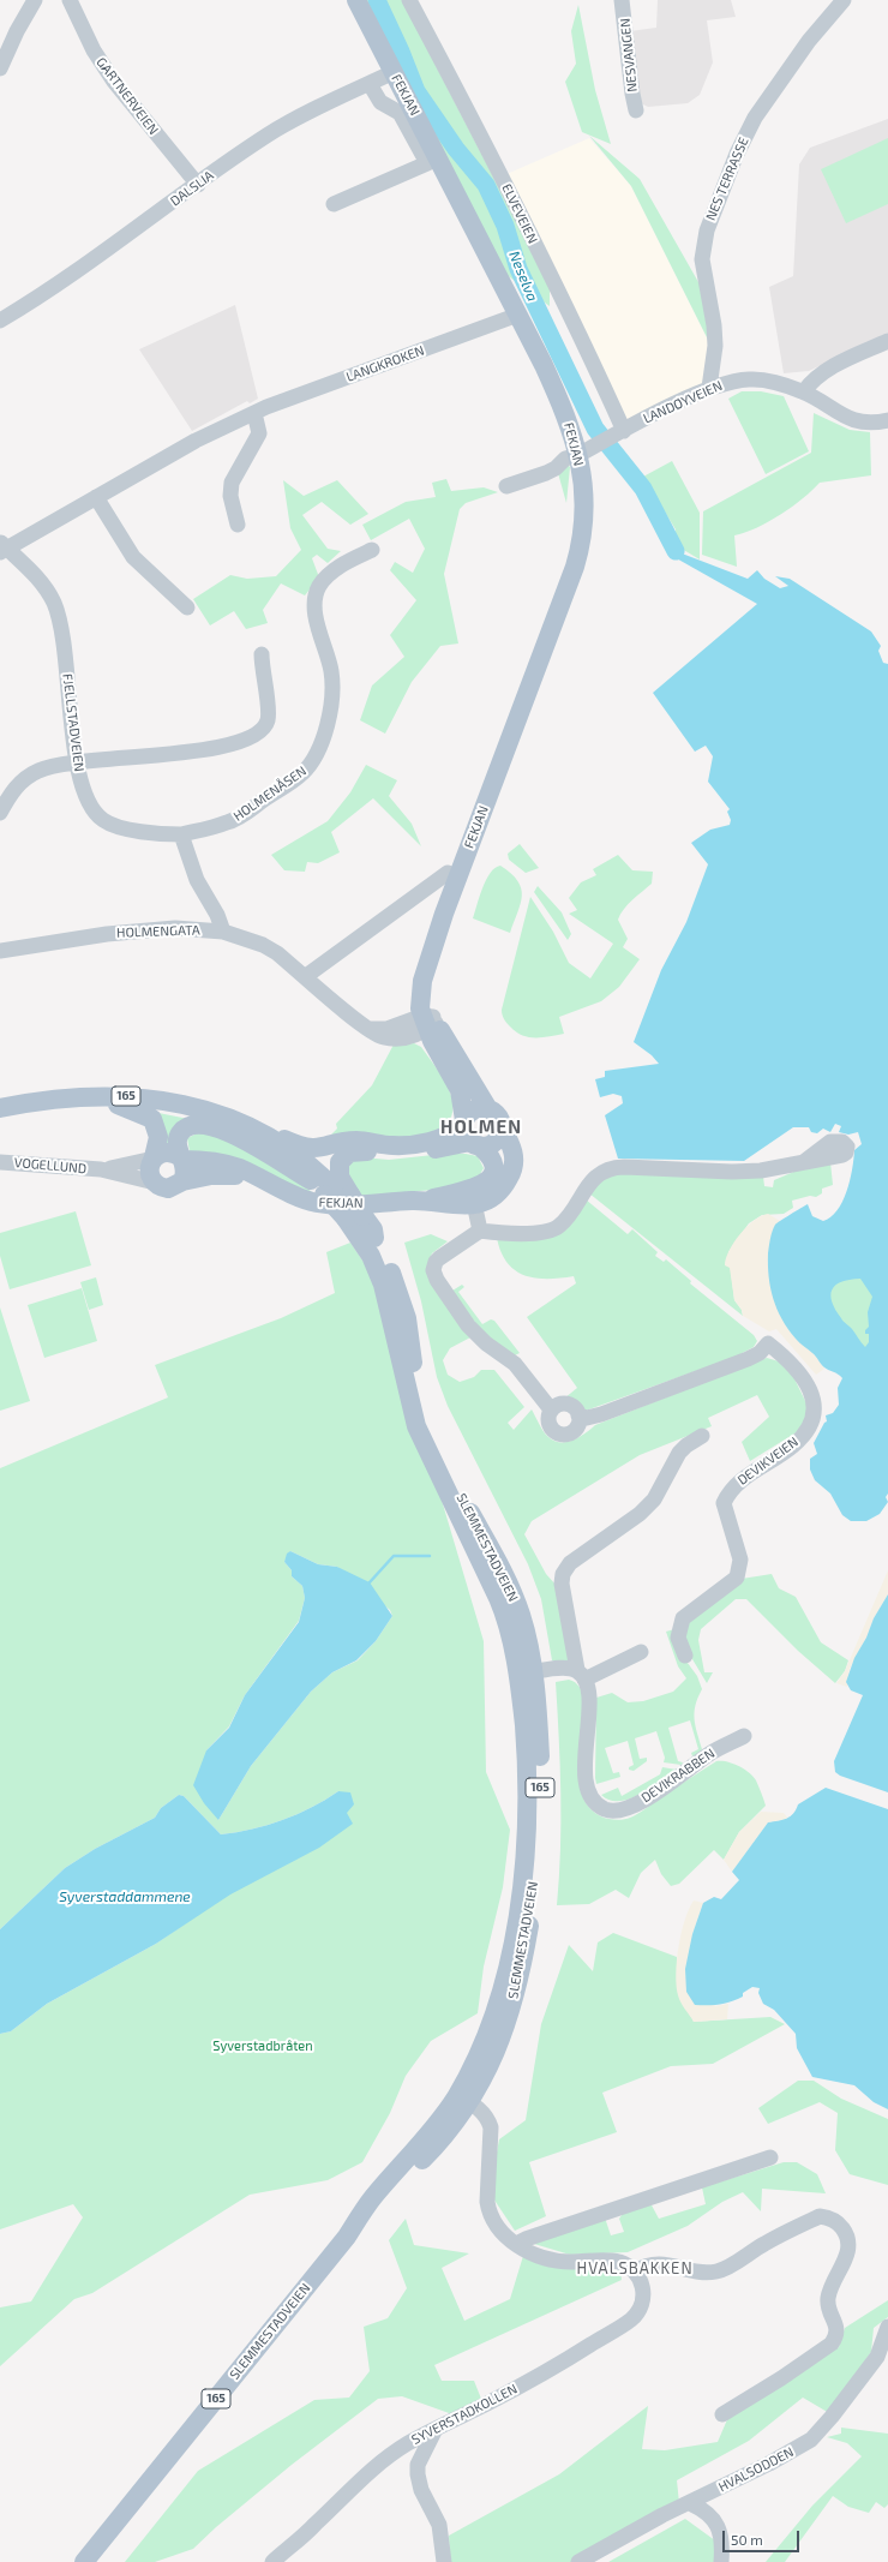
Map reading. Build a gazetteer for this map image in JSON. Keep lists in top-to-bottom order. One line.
{"streets":{"main road":["FEKJAN","165","SLEMMESTADVEIEN"],"street":["NESVANGEN","GARTNERVEIEN","NES TERRASSE","DALSLIA","ELVEVEIEN","LANGKROKEN","LANDØYVEIEN","FJELLSTADVEIEN","HOLMENÅSEN","HOLMENGATA","VOGELLUND","DEVIKVEIEN","DEVIKRABBEN","SYVERSTADKOLLEN","HVALSODDEN"]},"crossings":[["FEKJAN","DALSLIA"],["FEKJAN","LANGKROKEN"],["FEKJAN","LANDØYVEIEN"],["FEKJAN","HOLMENGATA"],["FEKJAN","165"],["FEKJAN","VOGELLUND"],["GARTNERVEIEN","DALSLIA"],["NES TERRASSE","LANDØYVEIEN"],["ELVEVEIEN","LANDØYVEIEN"],["LANGKROKEN","FJELLSTADVEIEN"],["FJELLSTADVEIEN","HOLMENÅSEN"],["165","VOGELLUND"],["165","SLEMMESTADVEIEN"]],"districts":["HOLMEN","HVALSBAKKEN"],"water":["Neselva","Syverstaddammene"],"parks":["Syverstadbråten"],"scale_bar":"50 m"}
